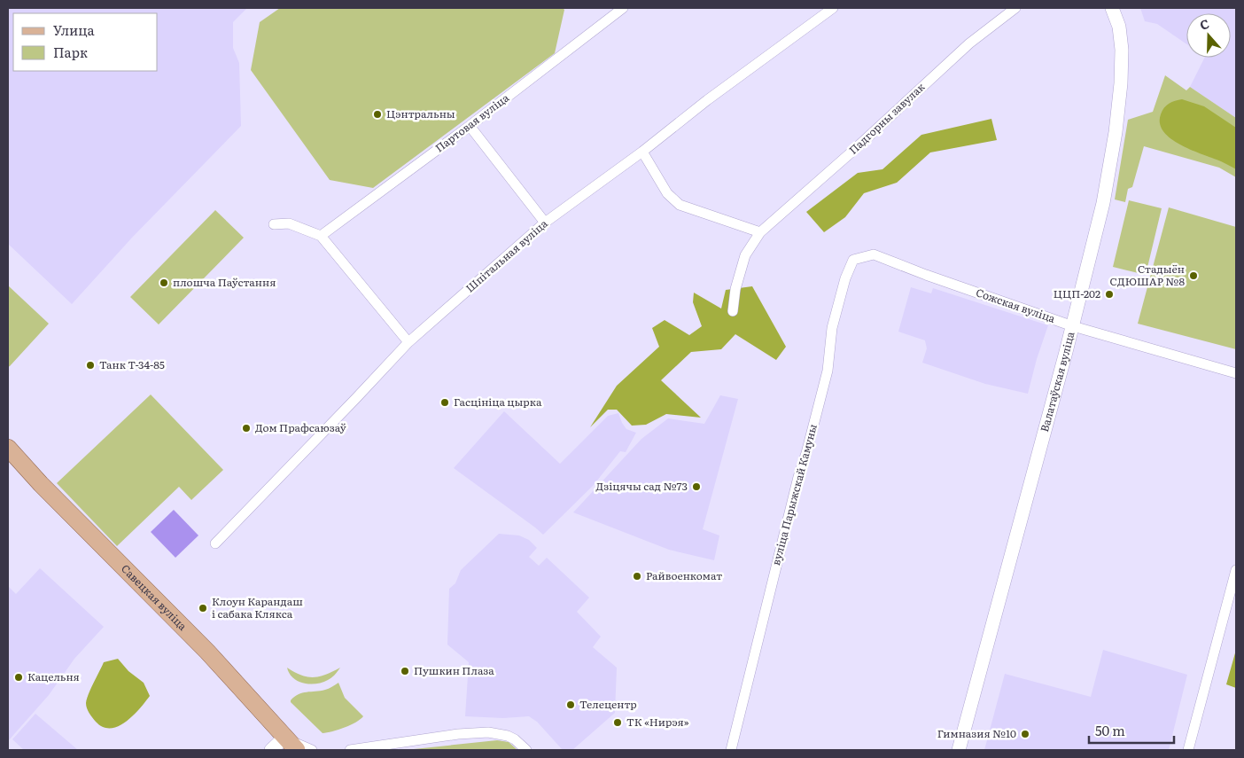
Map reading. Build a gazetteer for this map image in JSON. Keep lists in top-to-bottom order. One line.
{"streets":{"main road":["Савецкая вуліца"],"street":["Падгорны завулак","Партовая вуліца","Шпітальная вуліца","Сожская вуліца","Валатаўская вуліца","вуліца Парыжскай Камуны"]},"crossings":[["Сожская вуліца","Валатаўская вуліца"],["Сожская вуліца","вуліца Парыжскай Камуны"]],"places":["Цэнтральны","Стадыён СДЮШАР №8","плошча Паўстання","ЦЦП-202","Танк Т-34-85","Гасцініца цырка","Дом Прафсаюзаў","Дзіцячы сад №73","Райвоенкомат","Клоун Карандаш і сабака Клякса","Пушкин Плаза","Кацельня","Телецентр","ТК «Нирэя»","Гимназия №10"],"legend":["Улица","Парк"],"scale_bar":"50 m","north":"top"}
